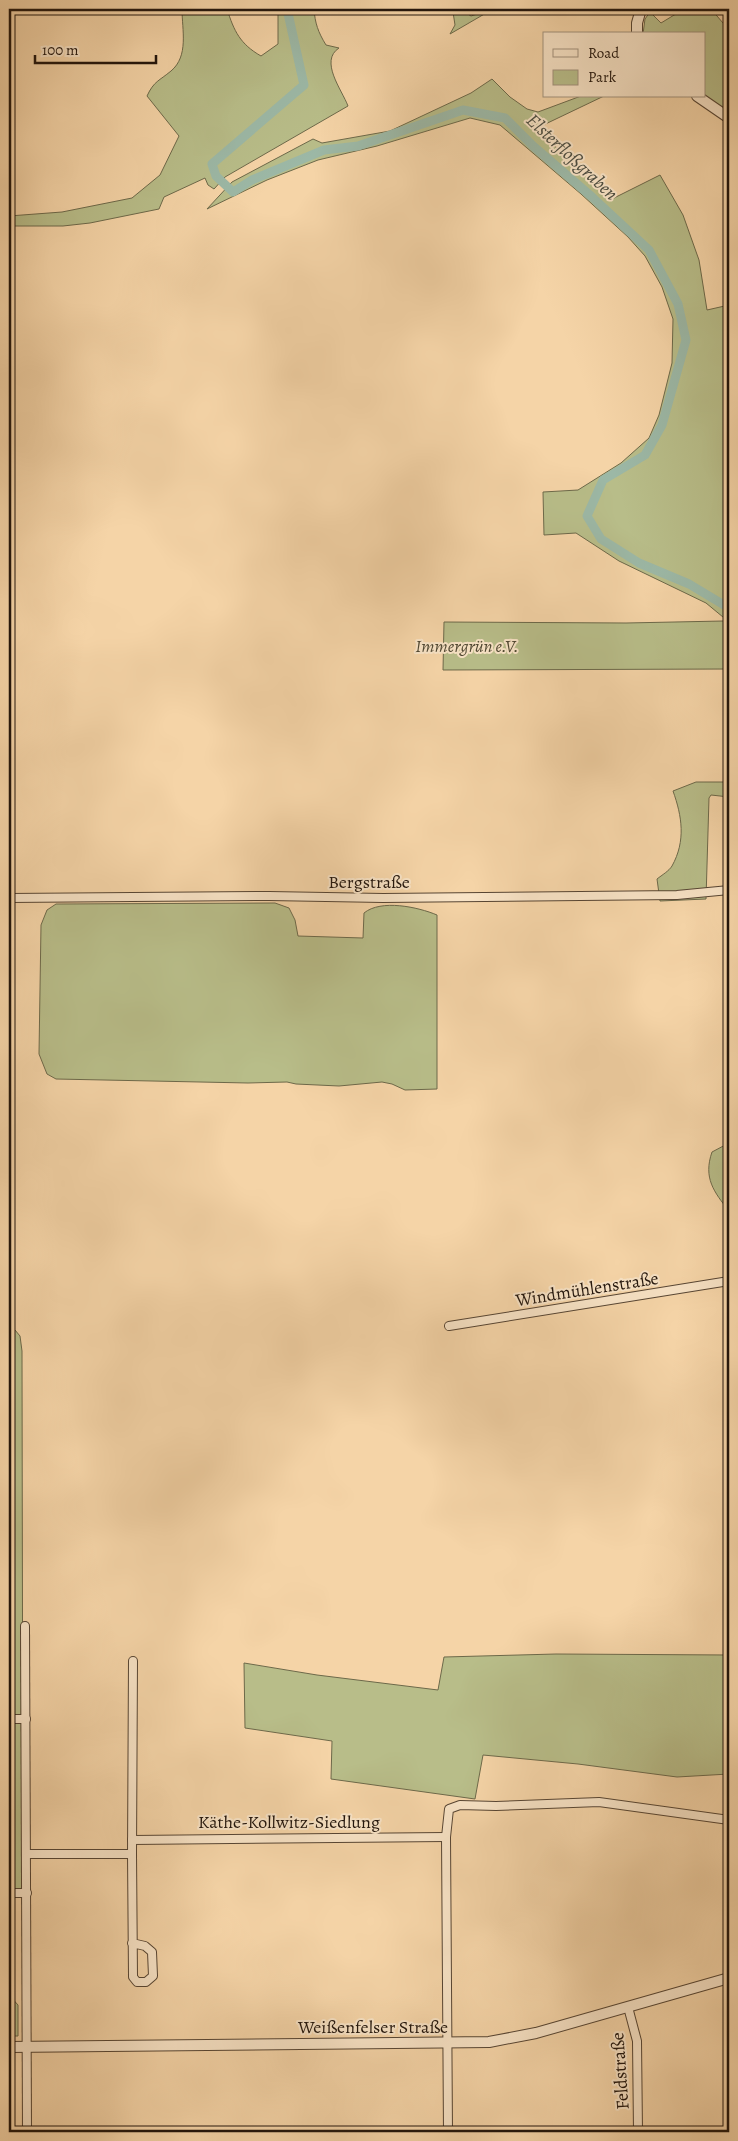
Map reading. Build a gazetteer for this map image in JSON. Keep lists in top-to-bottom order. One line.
{"streets":{"street":["Bergstraße","Windmühlenstraße","Käthe-Kollwitz-Siedlung","Weißenfelser Straße","Feldstraße"]},"crossings":[["Weißenfelser Straße","Feldstraße"]],"water":["Elsterfloßgraben"],"parks":["Immergrün e.V."],"legend":["Road","Park"],"scale_bar":"100 m"}
